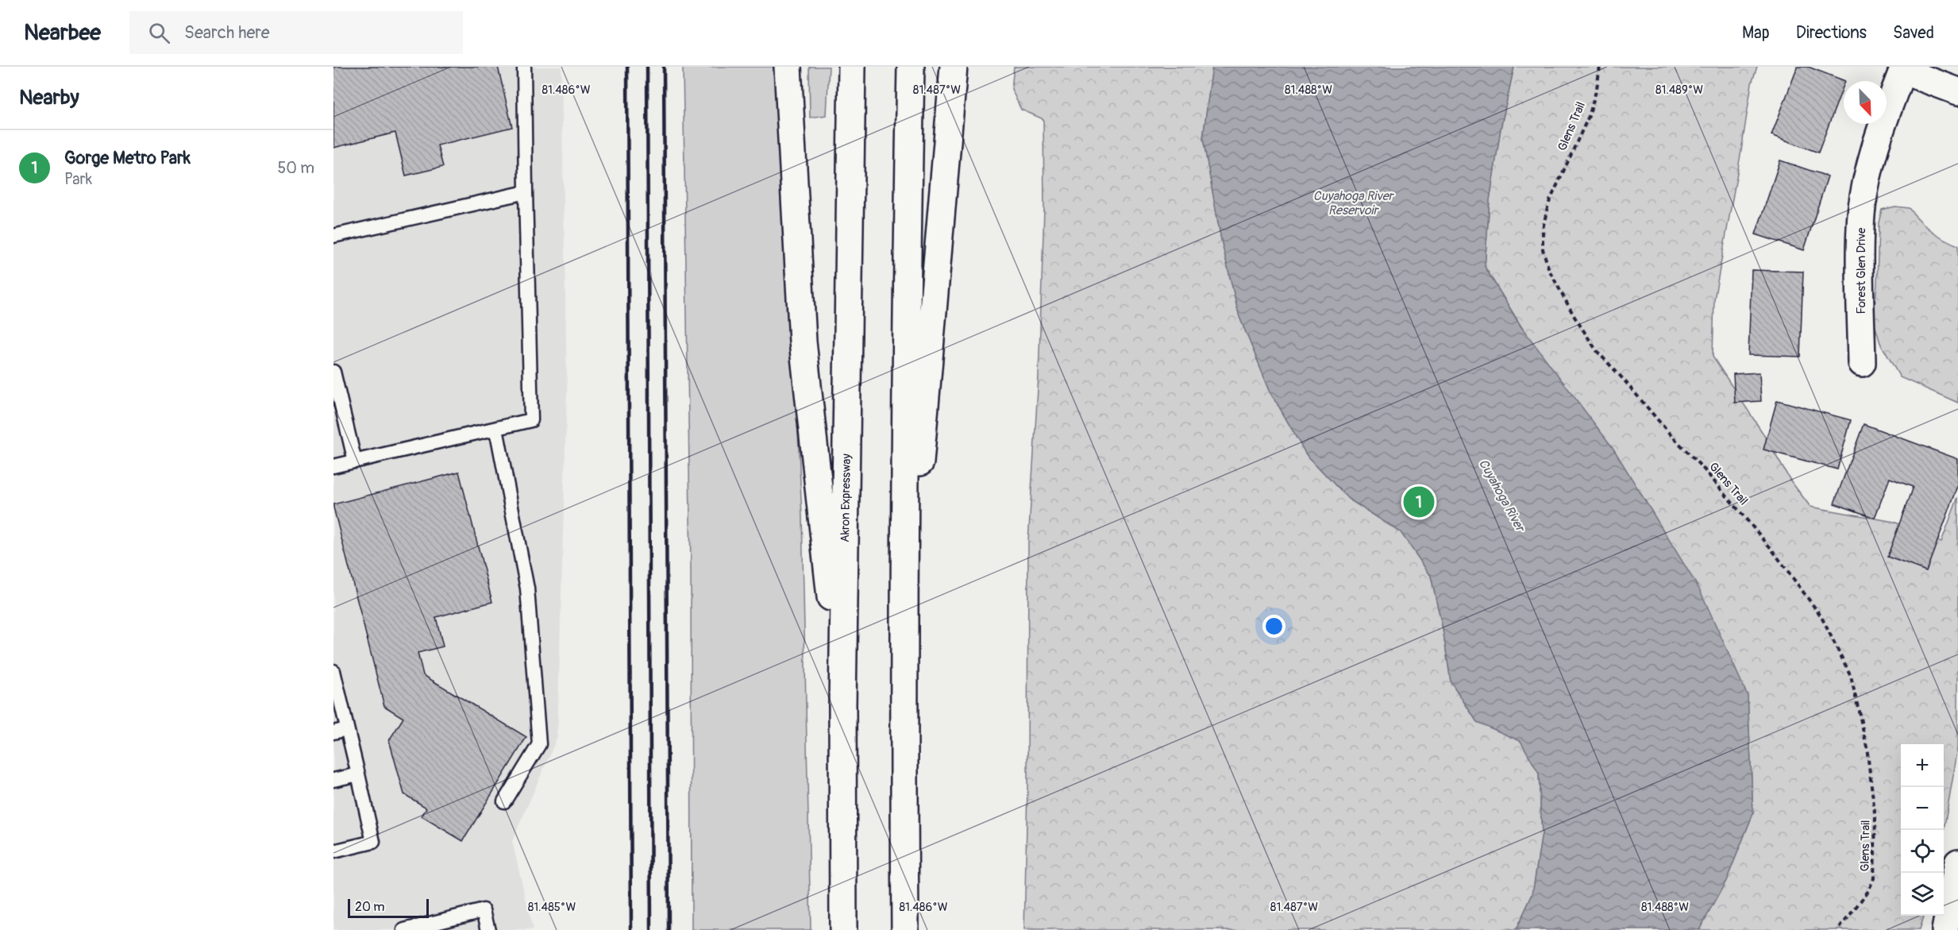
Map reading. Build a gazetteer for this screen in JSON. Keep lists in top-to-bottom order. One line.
{"streets":{"main road":["Forest Glen Drive","Akron Expressway"],"path":["Glens Trail"]},"water":["Cuyahoga River Reservoir","Cuyahoga River"],"scale_bar":"20 m","north":"bottom right","page":{"header":"Nearbee","search":"Search here","nav":["Map","Directions","Saved"],"heading":"Nearby","list":[{"mark":"1","name":"Gorge Metro Park","note":"Park","value":"50 m"}],"pins":"1","map_buttons":["+","−"],"scale":"20 m"},"coordinates":["81.486°W","81.487°W","81.488°W","81.489°W","81.485°W"]}
